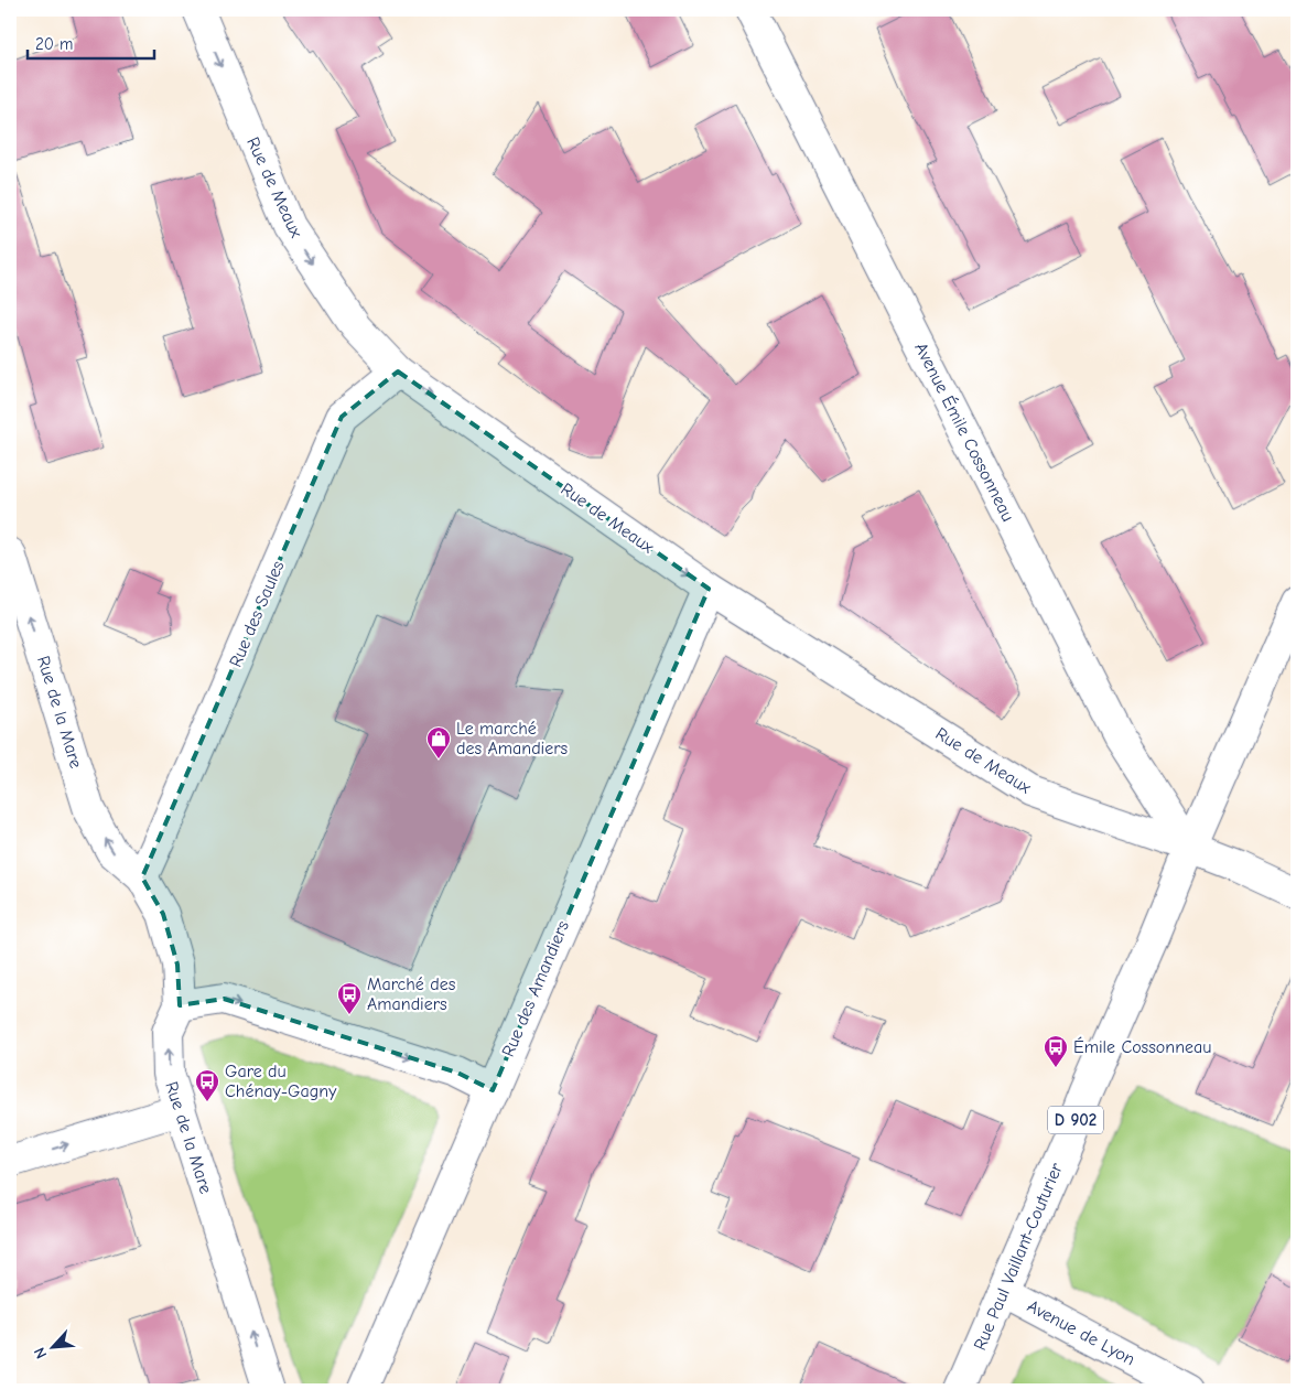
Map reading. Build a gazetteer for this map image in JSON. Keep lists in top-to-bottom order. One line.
{"streets":{"street":["Rue de Meaux","Avenue Émile Cossonneau","Rue des Saules","Rue de la Mare","Rue des Amandiers","D 902","Rue Paul Vaillant-Couturier","Avenue de Lyon"]},"crossings":[["Rue de Meaux","Avenue Émile Cossonneau"],["Rue de Meaux","Rue des Saules"],["Rue de Meaux","Rue des Amandiers"],["Rue de Meaux","D 902"],["Rue de Meaux","Rue Paul Vaillant-Couturier"],["Avenue Émile Cossonneau","D 902"],["Avenue Émile Cossonneau","Rue Paul Vaillant-Couturier"],["Rue des Saules","Rue de la Mare"],["D 902","Rue Paul Vaillant-Couturier"],["Rue Paul Vaillant-Couturier","Avenue de Lyon"]],"one_way":["Rue de Meaux","Rue de la Mare"],"places":{"shop":["Le marché des Amandiers"],"bus stop":["Marché des Amandiers","Émile Cossonneau","Gare du Chénay-Gagny"]},"scale_bar":"20 m","north":"bottom left"}
